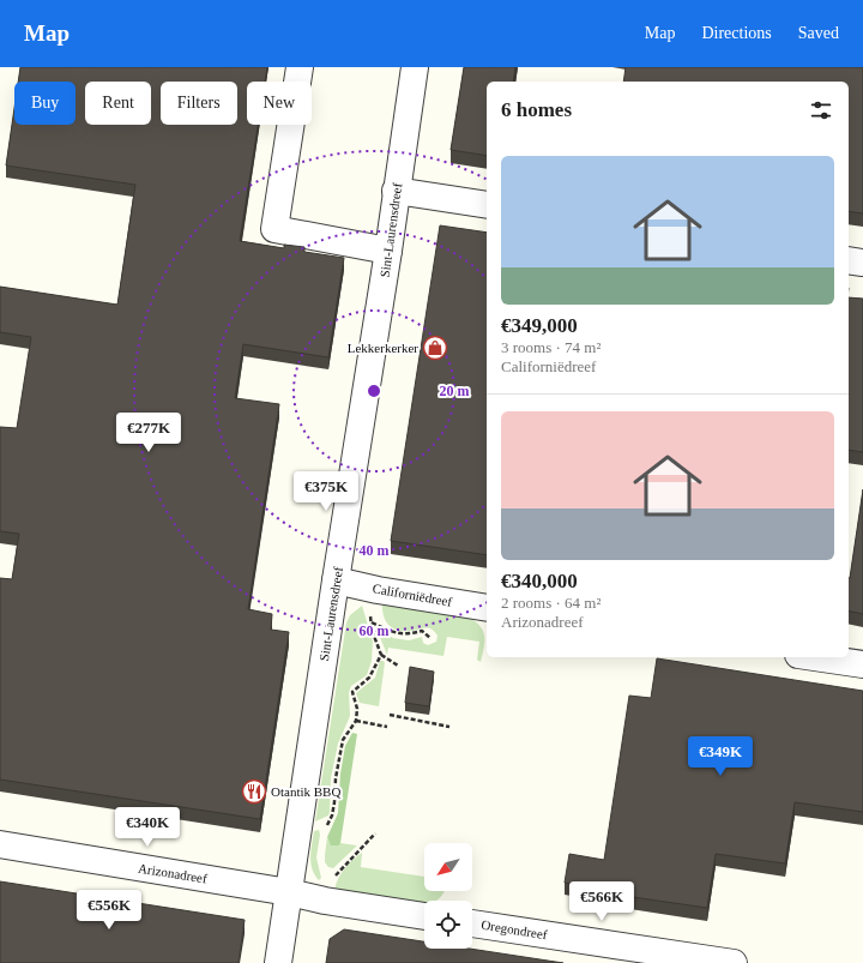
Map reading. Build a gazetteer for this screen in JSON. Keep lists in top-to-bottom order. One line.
{"streets":{"street":["Sint-Laurensdreef","Californiëdreef","Arizonadreef","Oregondreef"]},"crossings":[["Sint-Laurensdreef","Californiëdreef"],["Sint-Laurensdreef","Arizonadreef"]],"places":{"shop":["Lekkerkerker"],"restaurant":["Otantik BBQ"]},"north":"bottom left","page":{"header":"Map","nav":["Map","Directions","Saved"],"chip":["Buy","Rent","Filters","New"],"heading":"6 homes","list":[{"name":"€349,000","note":"3 rooms · 74 m² · Californiëdreef"},{"name":"€340,000","note":"2 rooms · 64 m² · Arizonadreef"}],"price":["€277K","€375K","€349K","€340K","€566K","€556K"]},"rings":["20 m","40 m","60 m"]}
